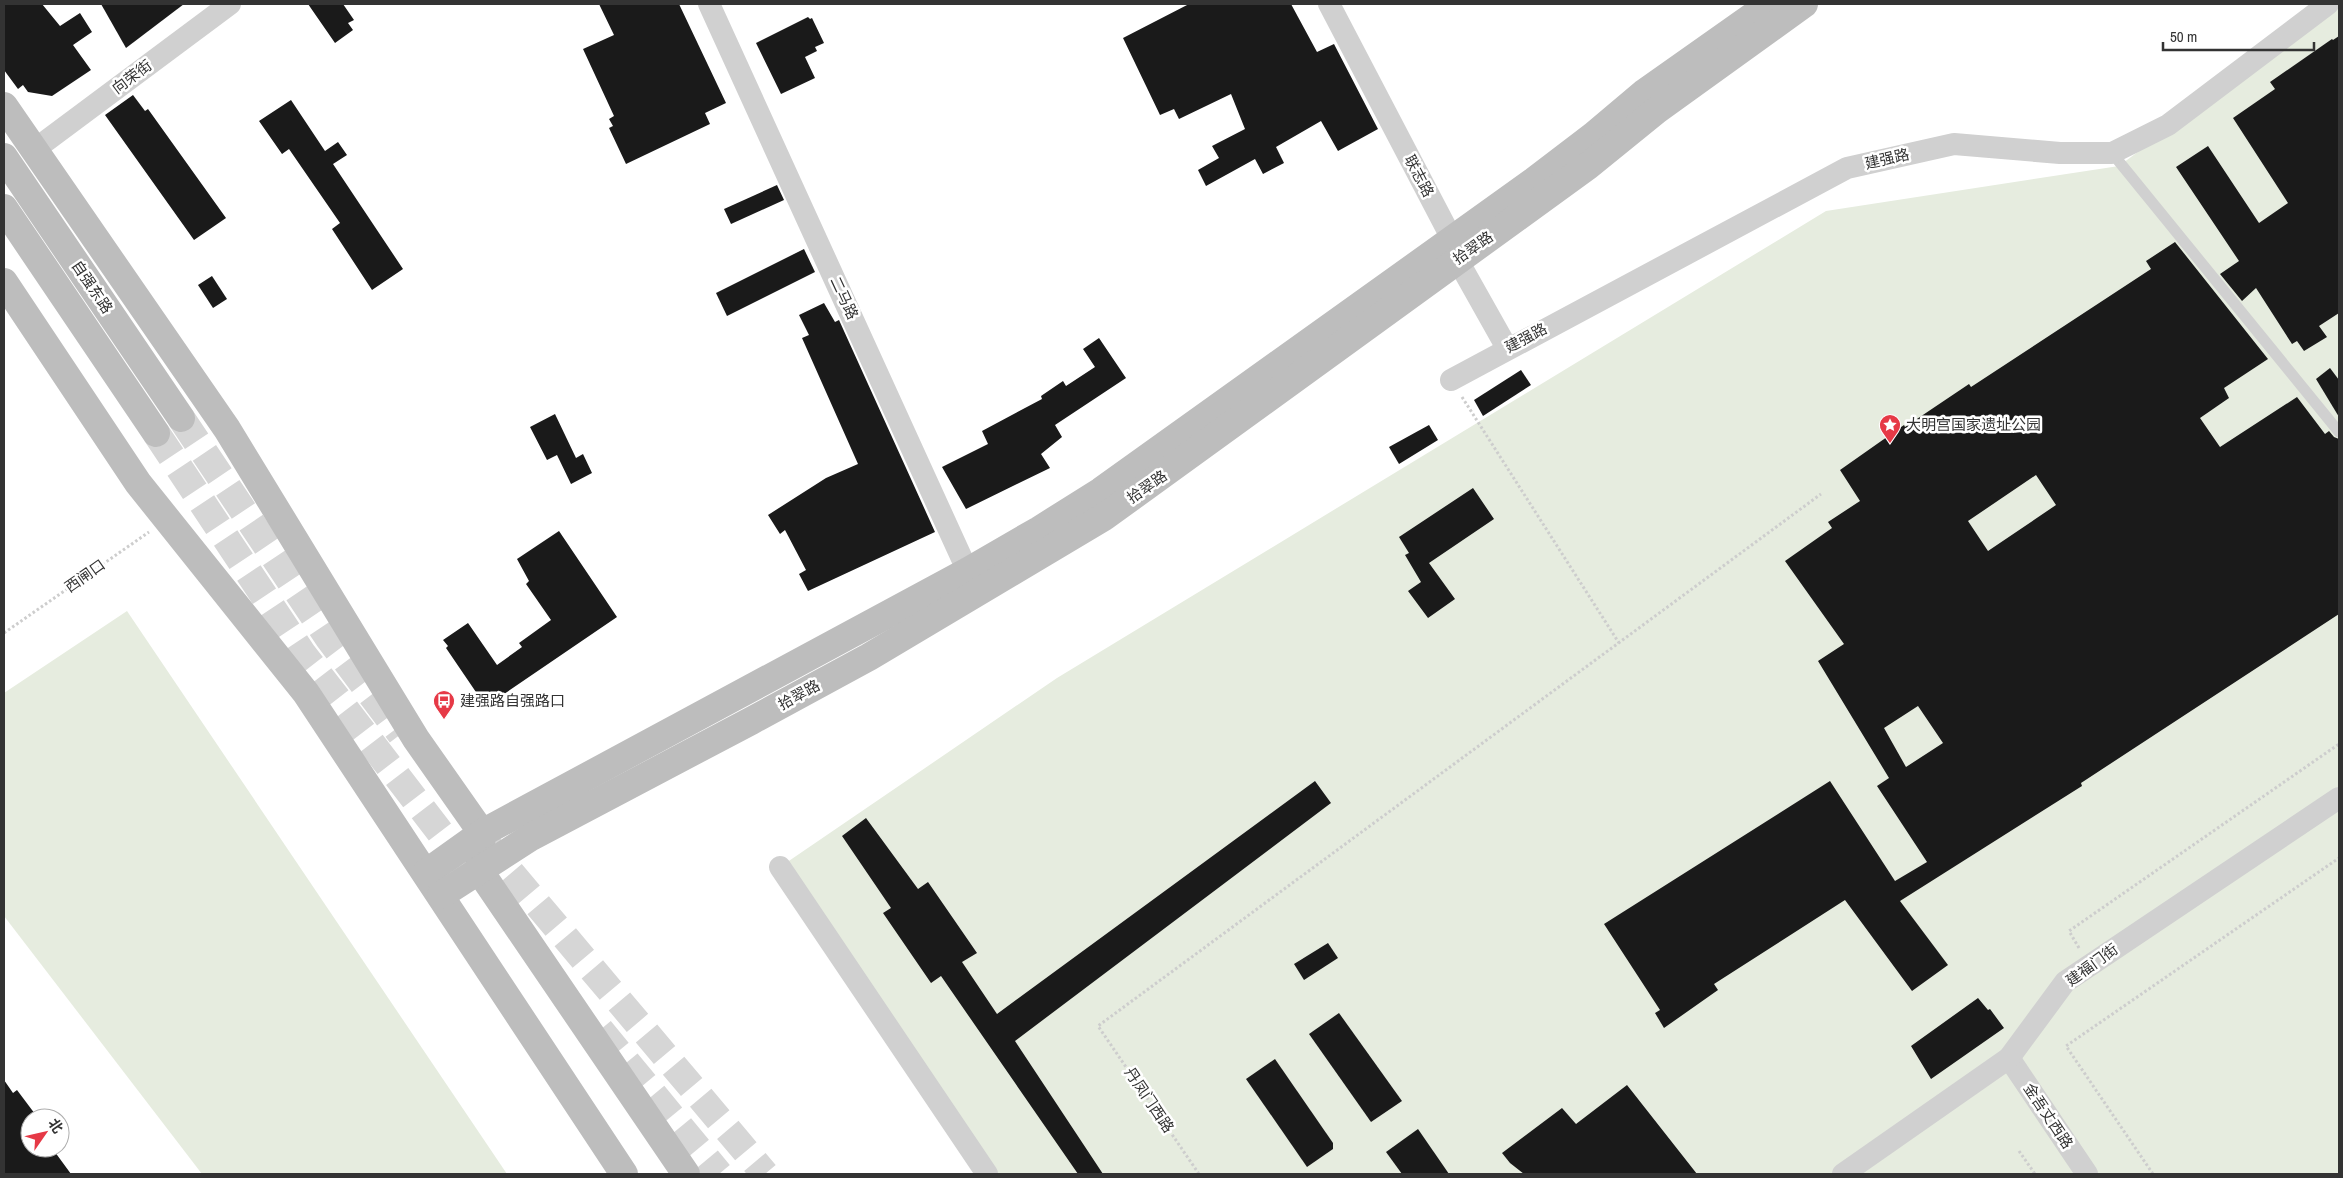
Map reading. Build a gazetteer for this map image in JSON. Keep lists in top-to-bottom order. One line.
{"streets":{"main road":["拾翠路","自强东路"],"street":["向荣街","建强路","联志路","二马路","建福门街","金吾丈西路"],"path":["西闸口","丹凤门西路"]},"crossings":[["建强路","联志路"],["联志路","拾翠路"],["拾翠路","二马路"],["建福门街","金吾丈西路"]],"places":{"place":["大明宫国家遗址公园"],"bus stop":["建强路自强路口"]},"scale_bar":"50 m","north":"top right"}
